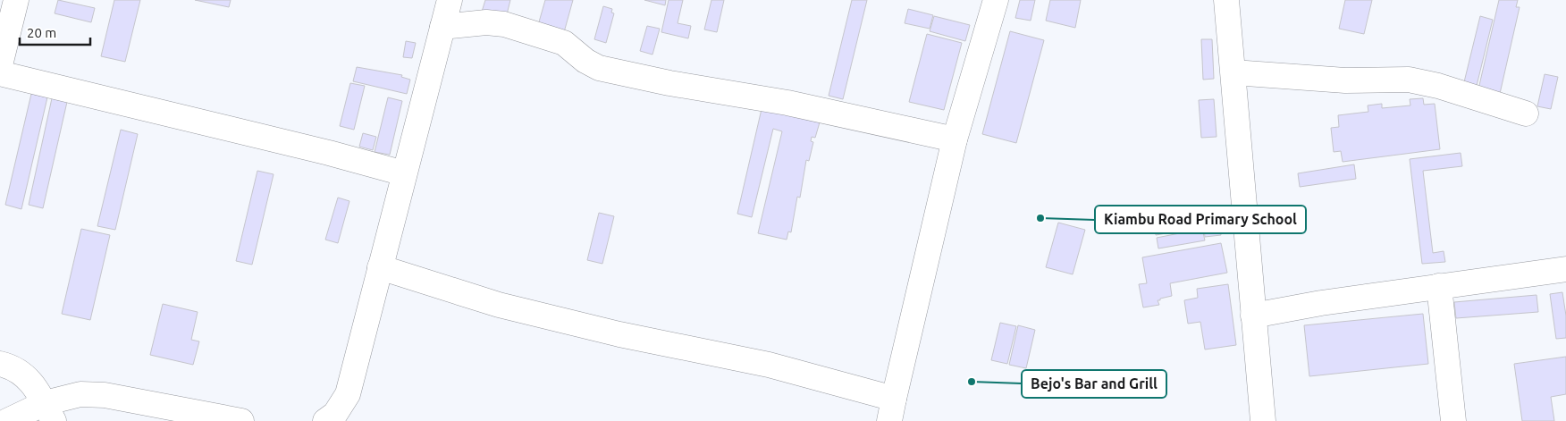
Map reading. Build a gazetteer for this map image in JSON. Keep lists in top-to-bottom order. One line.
{"places":["Kiambu Road Primary School","Bejo's Bar and Grill"],"scale_bar":"20 m"}
